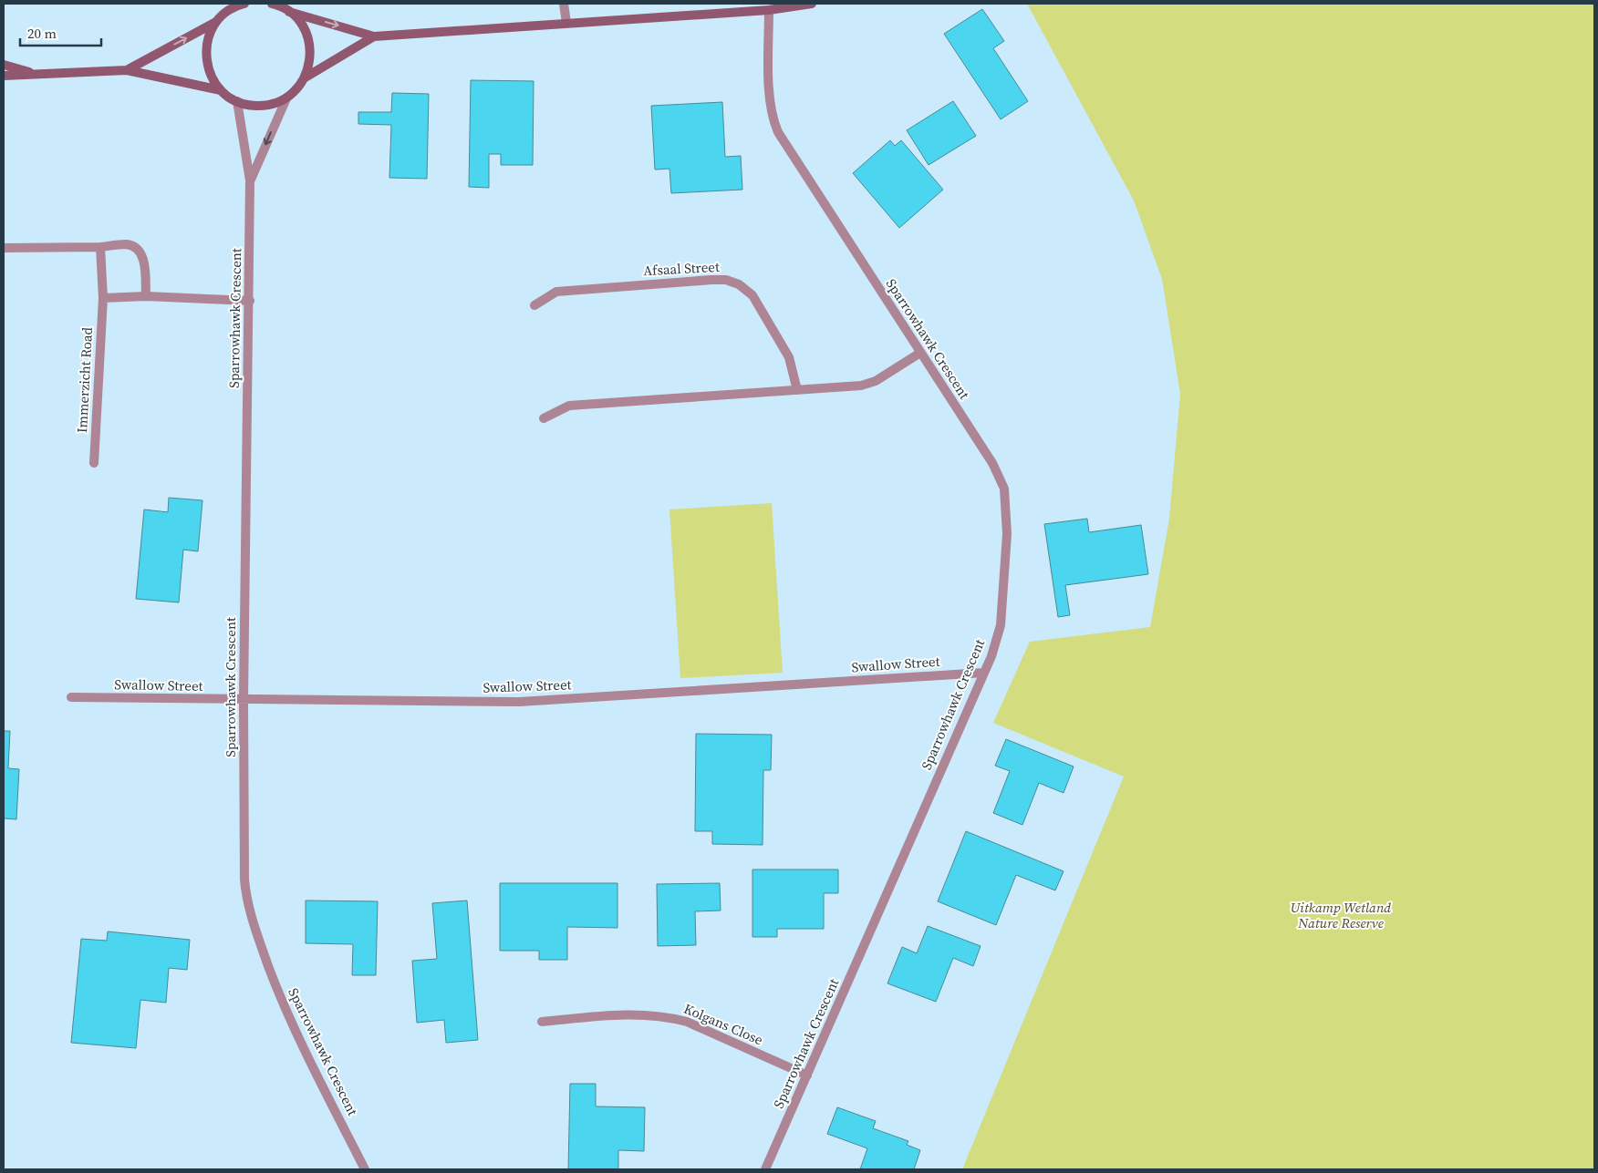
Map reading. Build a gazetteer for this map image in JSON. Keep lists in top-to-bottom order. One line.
{"streets":{"street":["Afsaal Street","Sparrowhawk Crescent","Immerzicht Road","Swallow Street","Kolgans Close"]},"crossings":[["Sparrowhawk Crescent","Swallow Street"],["Sparrowhawk Crescent","Kolgans Close"]],"parks":["Uitkamp Wetland Nature Reserve"],"scale_bar":"20 m"}
